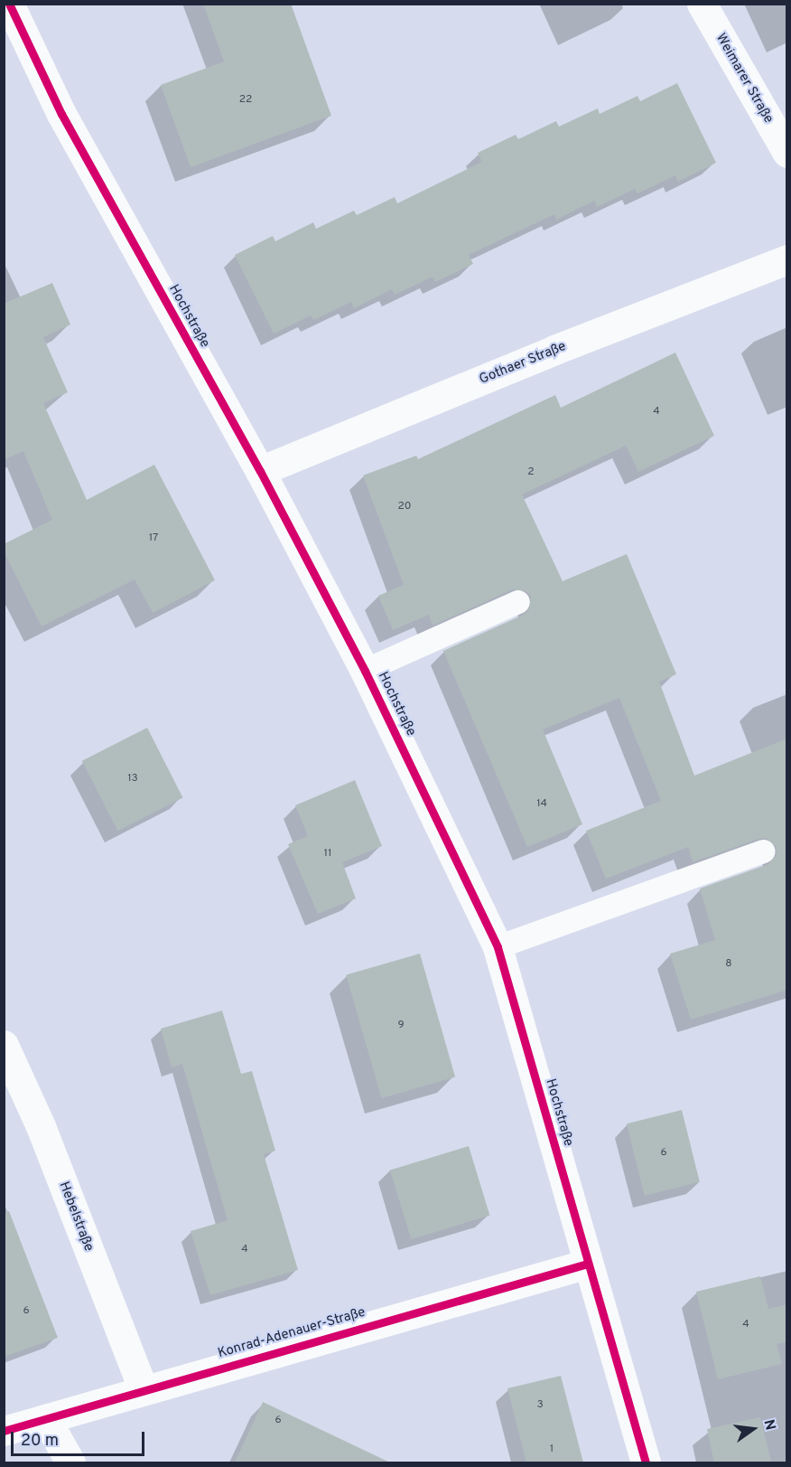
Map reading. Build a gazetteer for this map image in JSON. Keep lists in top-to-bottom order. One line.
{"streets":{"street":["Weimarer Straße","Hochstraße","Gothaer Straße","Hebelstraße","Konrad-Adenauer-Straße"]},"crossings":[["Hochstraße","Gothaer Straße"],["Hochstraße","Konrad-Adenauer-Straße"],["Hebelstraße","Konrad-Adenauer-Straße"]],"house_numbers":["22","4","2","20","17","13","14","11","8","9","6","4","6","4","3","6","1"],"scale_bar":"20 m","north":"right"}
